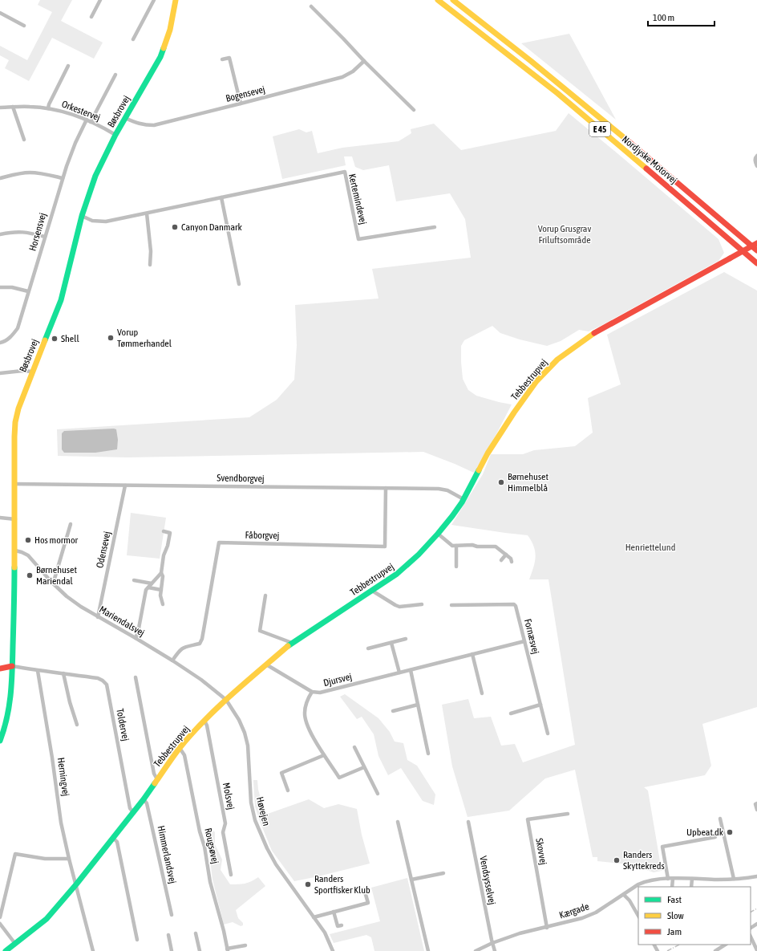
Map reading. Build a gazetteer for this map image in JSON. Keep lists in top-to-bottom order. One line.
{"streets":{"main road":["Bøsbrovej","E 45","Nordjyske Motorvej","Tebbestrupvej"],"street":["Bogensevej","Orkestervej","Kertemindevej","Horsensvej","Svendborgvej","Fåborgvej","Odensevej","Mariendalsvej","Fornæsvej","Djursvej","Toldervej","Herningvej","Molsvej","Høvejen","Rougsøvej","Skovvej","Himmerlandsvej","Vendsysselvej","Kærgade"]},"crossings":[["Bogensevej","Bøsbrovej"],["Orkestervej","Bøsbrovej"],["Orkestervej","Horsensvej"],["Bøsbrovej","Kertemindevej"],["Bøsbrovej","Svendborgvej"],["Bøsbrovej","Mariendalsvej"],["Bøsbrovej","Toldervej"],["Tebbestrupvej","Svendborgvej"],["Tebbestrupvej","Mariendalsvej"],["Tebbestrupvej","Djursvej"],["Tebbestrupvej","Toldervej"],["Tebbestrupvej","Herningvej"],["Tebbestrupvej","Molsvej"],["Tebbestrupvej","Høvejen"],["Tebbestrupvej","Rougsøvej"],["Tebbestrupvej","Himmerlandsvej"],["Svendborgvej","Fåborgvej"],["Svendborgvej","Odensevej"],["Fåborgvej","Mariendalsvej"],["Odensevej","Mariendalsvej"],["Mariendalsvej","Høvejen"],["Fornæsvej","Djursvej"],["Toldervej","Herningvej"],["Skovvej","Kærgade"],["Vendsysselvej","Kærgade"]],"parks":["Vorup Grusgrav Friluftsområde","Henriettelund"],"places":["Canyon Danmark","Vorup Tømmerhandel","Shell","Børnehuset Himmelblå","Hos mormor","Børnehuset Mariendal","Upbeat.dk","Randers Skyttekreds","Randers Sportfisker Klub"],"legend":["Fast","Slow","Jam"],"scale_bar":"100 m"}
